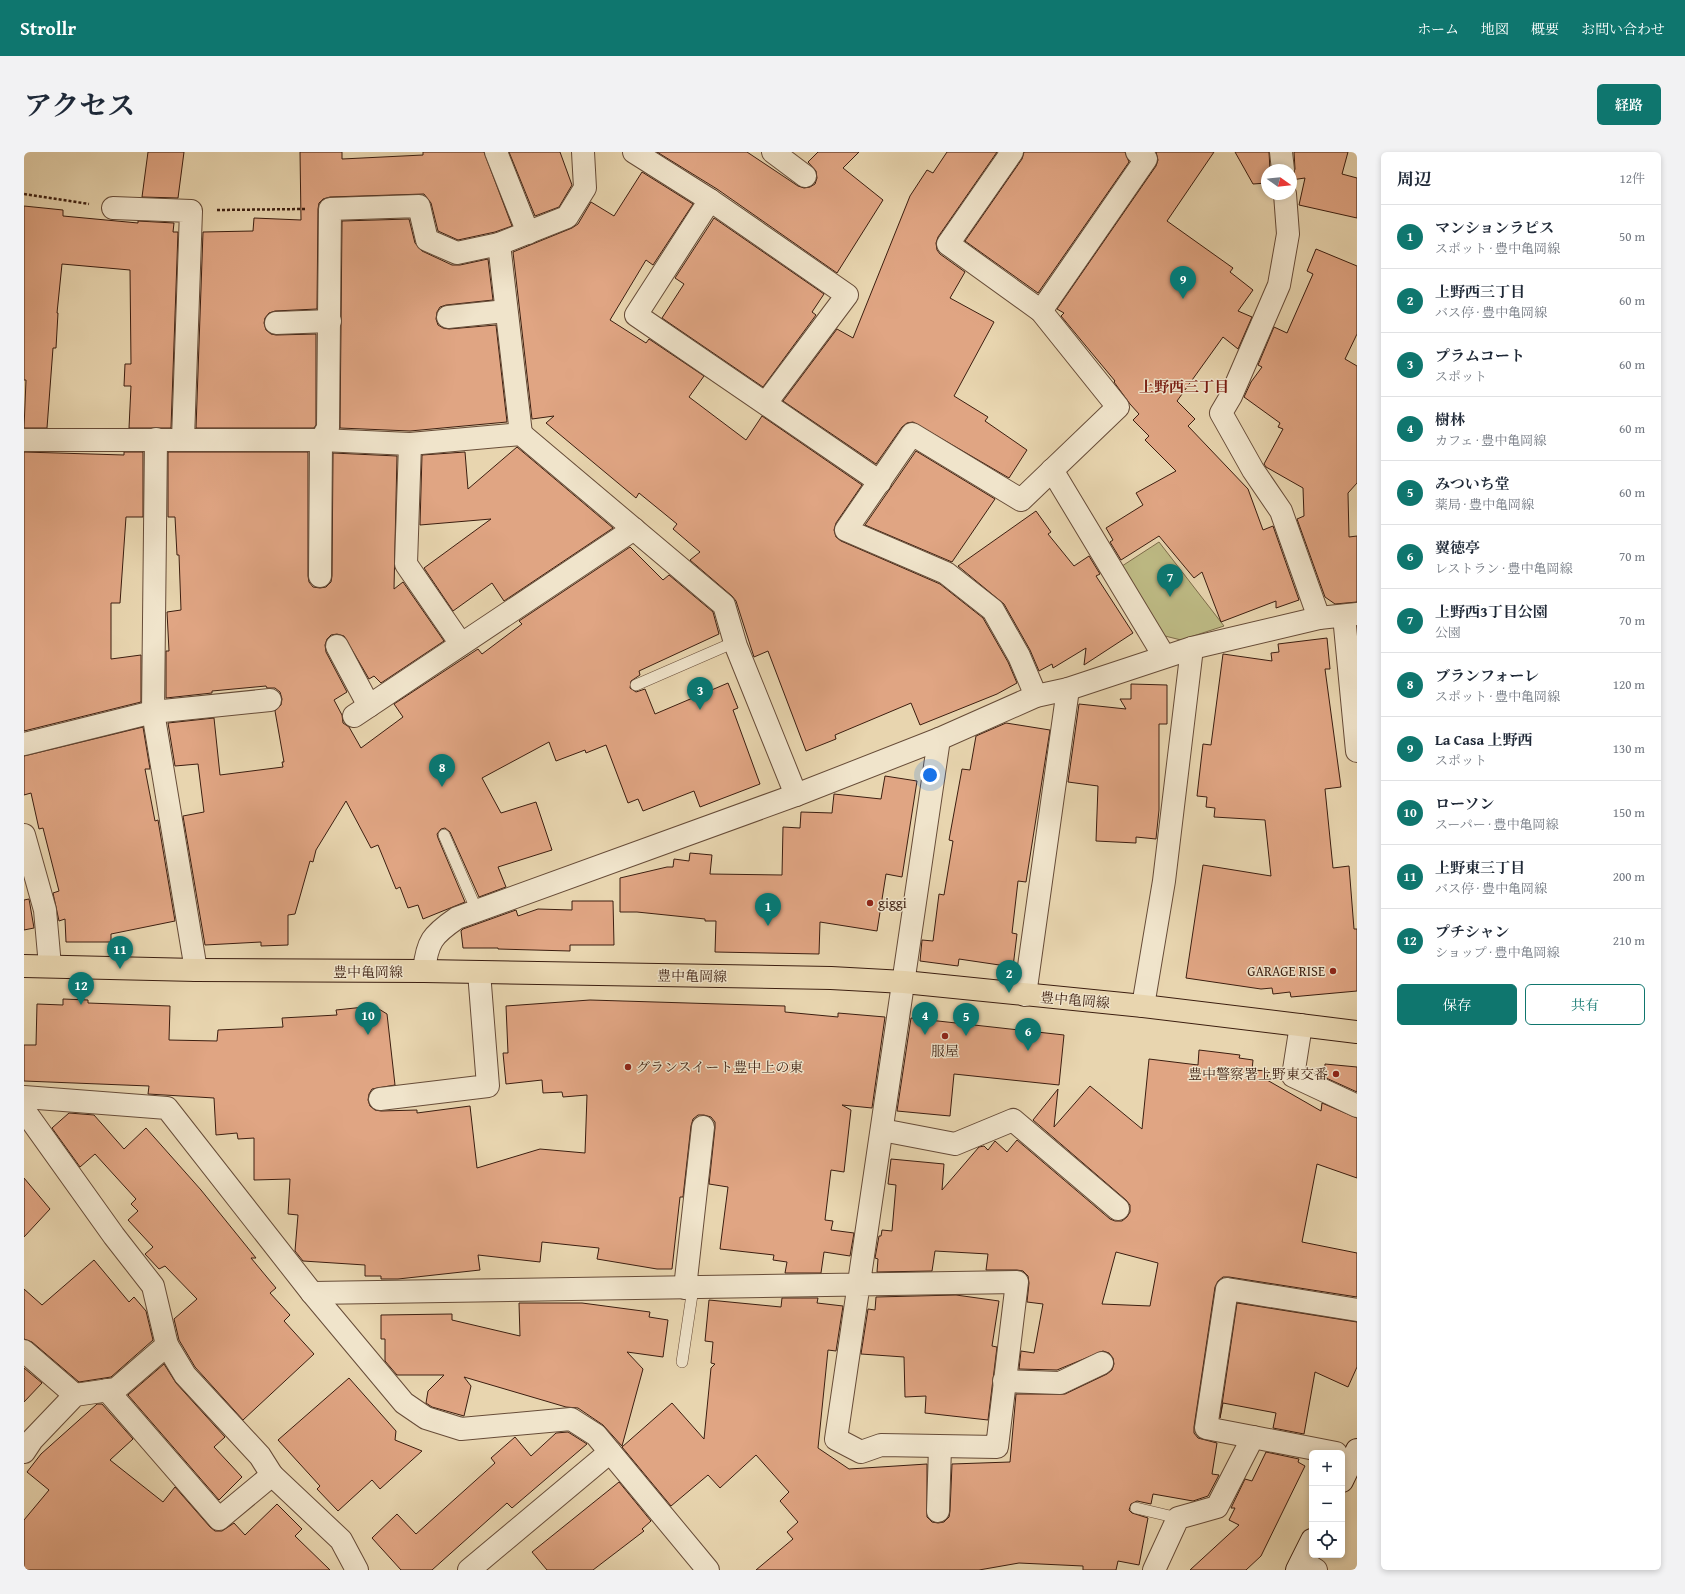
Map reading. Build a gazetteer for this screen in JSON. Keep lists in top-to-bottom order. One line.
{"streets":{"main road":["豊中亀岡線"]},"districts":["上野西三丁目"],"places":["giggi","GARAGE RISE","服屋","グランスイート豊中上の東","豊中警察署上野東交番"],"north":"right","page":{"header":"Strollr","nav":["ホーム","地図","概要","お問い合わせ"],"title":"アクセス","buttons":["経路",["保存","共有"]],"heading":["周辺","12件"],"list":[{"mark":"1","name":"マンションラピス","note":"スポット · 豊中亀岡線","value":"50 m"},{"mark":"2","name":"上野西三丁目","note":"バス停 · 豊中亀岡線","value":"60 m"},{"mark":"3","name":"プラムコート","note":"スポット","value":"60 m"},{"mark":"4","name":"樹林","note":"カフェ · 豊中亀岡線","value":"60 m"},{"mark":"5","name":"みついち堂","note":"薬局 · 豊中亀岡線","value":"60 m"},{"mark":"6","name":"翼徳亭","note":"レストラン · 豊中亀岡線","value":"70 m"},{"mark":"7","name":"上野西3丁目公園","note":"公園","value":"70 m"},{"mark":"8","name":"ブランフォーレ","note":"スポット · 豊中亀岡線","value":"120 m"},{"mark":"9","name":"La Casa 上野西","note":"スポット","value":"130 m"},{"mark":"10","name":"ローソン","note":"スーパー · 豊中亀岡線","value":"150 m"},{"mark":"11","name":"上野東三丁目","note":"バス停 · 豊中亀岡線","value":"200 m"},{"mark":"12","name":"プチシャン","note":"ショップ · 豊中亀岡線","value":"210 m"}],"pins":["9","7","3","8","1","11","2","12","4","10","5","6"],"map_buttons":["+","−"]}}
